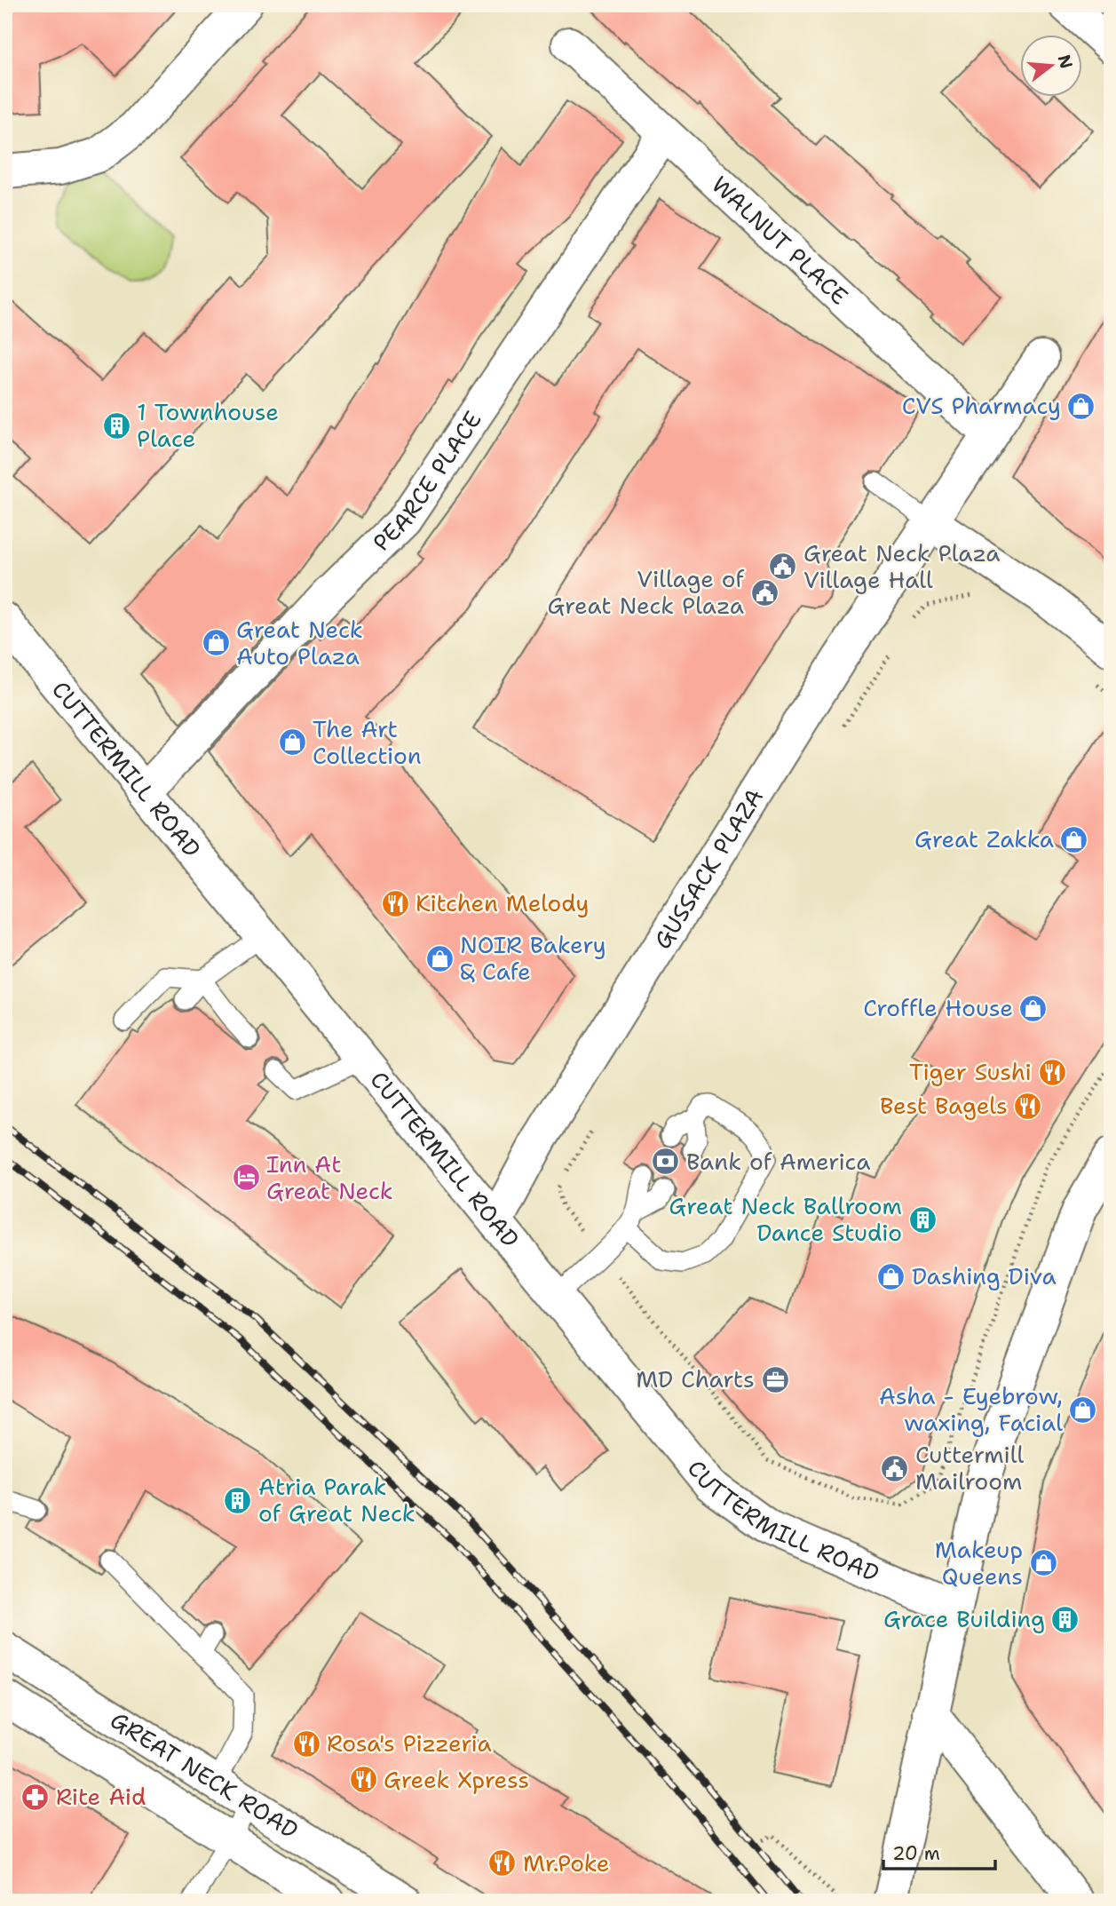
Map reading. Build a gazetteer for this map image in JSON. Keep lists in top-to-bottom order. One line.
{"streets":{"street":["WALNUT PLACE","PEARCE PLACE","CUTTERMILL ROAD","GUSSACK PLAZA","GREAT NECK ROAD"]},"crossings":[["WALNUT PLACE","PEARCE PLACE"],["WALNUT PLACE","GUSSACK PLAZA"],["PEARCE PLACE","CUTTERMILL ROAD"],["CUTTERMILL ROAD","GUSSACK PLAZA"]],"places":{"shop":["CVS Pharmacy","Great Neck Auto Plaza","The Art Collection","Great Zakka","NOIR Bakery & Cafe","Croffle House","Dashing Diva","Asha - Eyebrow, waxing, Facial","Makeup Queens"],"building":["1 Townhouse Place","Great Neck Ballroom Dance Studio","Atria Parak of Great Neck","Grace Building"],"public building":["Great Neck Plaza Village Hall","Village of Great Neck Plaza","Cuttermill Mailroom"],"restaurant":["Kitchen Melody","Tiger Sushi","Best Bagels","Rosa's Pizzeria","Greek Xpress","Mr.Poke"],"bank":["Bank of America"],"hotel":["Inn At Great Neck"],"office":["MD Charts"],"pharmacy":["Rite Aid"]},"scale_bar":"20 m","north":"right"}
